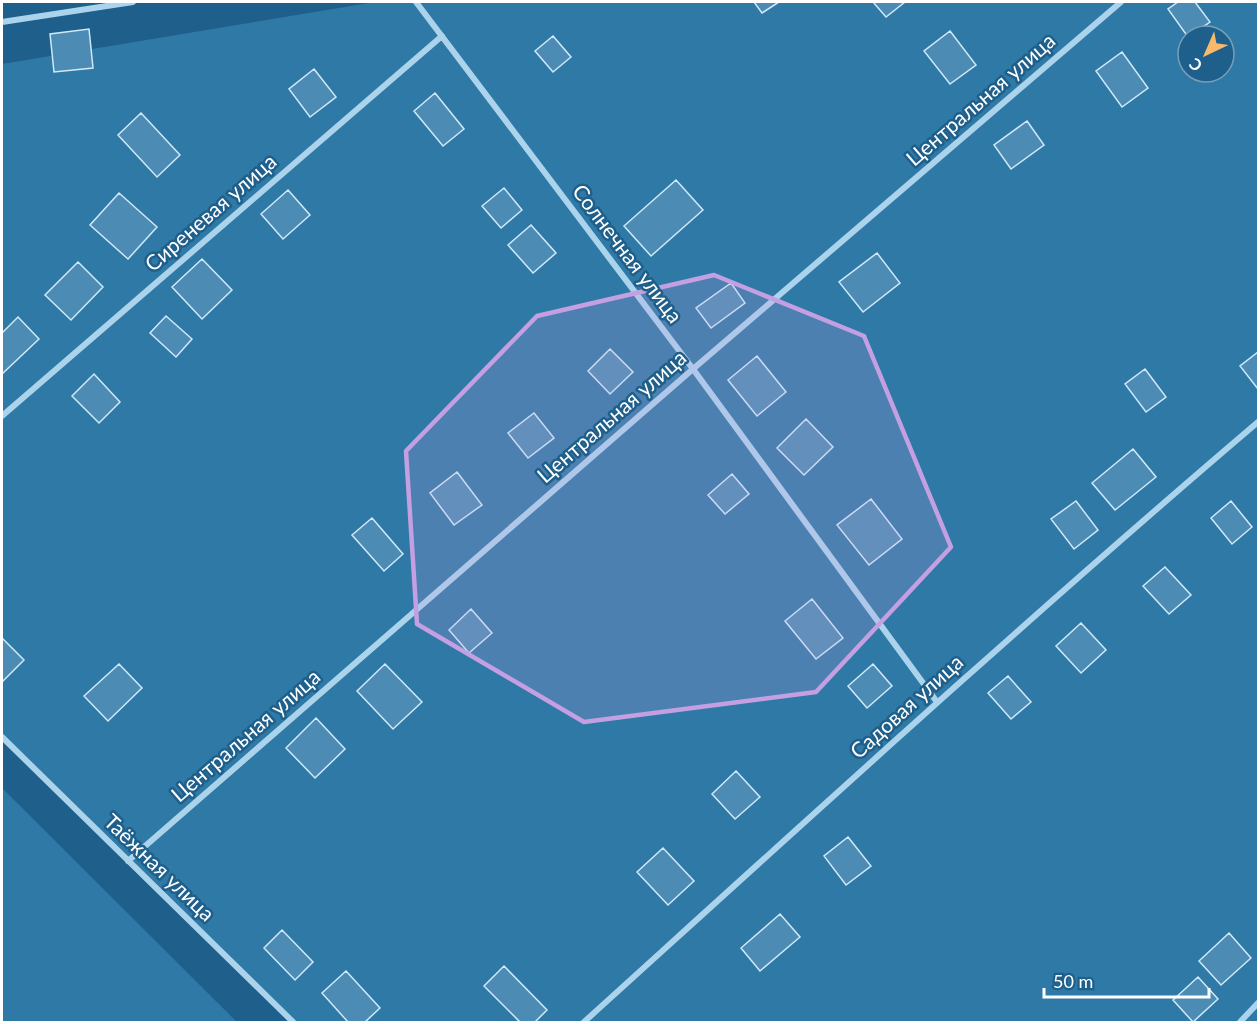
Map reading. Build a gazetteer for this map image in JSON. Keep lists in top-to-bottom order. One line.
{"streets":{"street":["Центральная улица","Сиреневая улица","Солнечная улица","Садовая улица","Таёжная улица"]},"crossings":[["Центральная улица","Солнечная улица"],["Центральная улица","Таёжная улица"],["Сиреневая улица","Солнечная улица"],["Солнечная улица","Садовая улица"]],"scale_bar":"50 m","north":"bottom left"}
